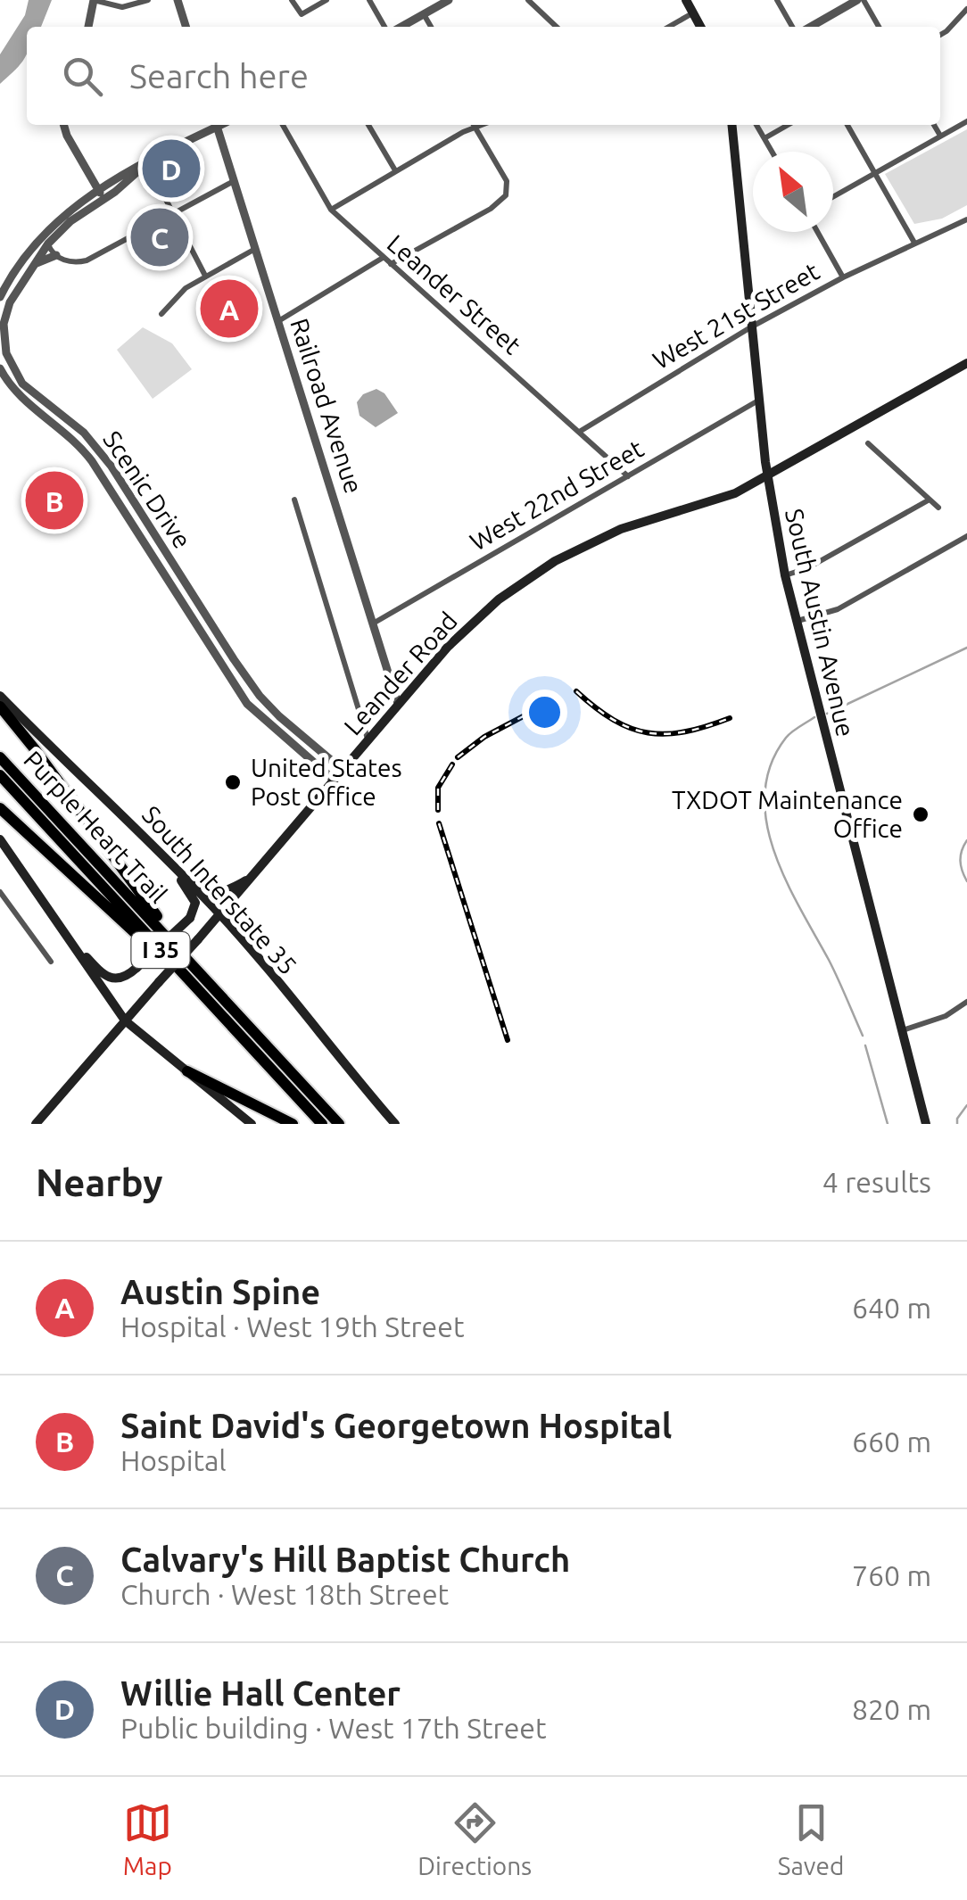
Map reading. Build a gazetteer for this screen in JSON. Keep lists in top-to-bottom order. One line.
{"streets":{"highway":["Purple Heart Trail","I 35"],"main road":["South Austin Avenue","Leander Road","South Interstate 35"],"street":["Leander Street","West 21st Street","Railroad Avenue","Scenic Drive","West 22nd Street"]},"crossings":[["Leander Street","West 21st Street"],["Leander Street","West 22nd Street"],["West 21st Street","South Austin Avenue"],["Railroad Avenue","West 22nd Street"],["Railroad Avenue","Leander Road"],["Scenic Drive","Leander Road"],["West 22nd Street","South Austin Avenue"],["South Austin Avenue","Leander Road"],["Leander Road","South Interstate 35"]],"places":["United States Post Office","TXDOT Maintenance Office"],"north":"top left","page":{"search":"Search here","pins":["D","C","A","B"],"heading":["Nearby","4 results"],"list":[{"mark":"A","name":"Austin Spine","note":"Hospital · West 19th Street","value":"640 m"},{"mark":"B","name":"Saint David's Georgetown Hospital","note":"Hospital","value":"660 m"},{"mark":"C","name":"Calvary's Hill Baptist Church","note":"Church · West 18th Street","value":"760 m"},{"mark":"D","name":"Willie Hall Center","note":"Public building · West 17th Street","value":"820 m"}],"nav":["Map","Directions","Saved"]}}
